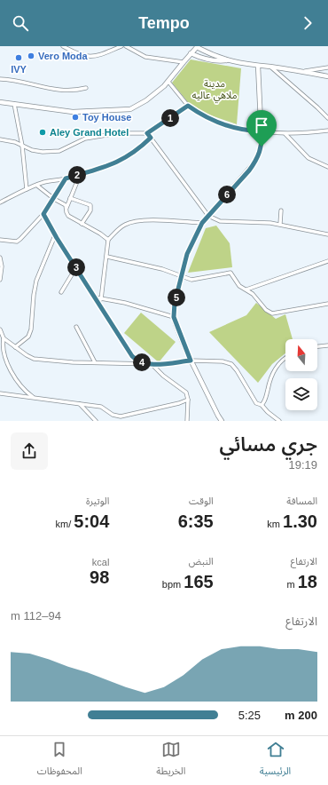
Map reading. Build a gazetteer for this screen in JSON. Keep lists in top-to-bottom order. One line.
{"parks":["مدينة ملاهي عاليه"],"places":["Vero Moda","IVY","Toy House","Aley Grand Hotel"],"north":"top","page":{"header":"Tempo","pins":["1","2","6","3","5","4"],"heading":["جري مسائي","19:19"],"stats":[["المسافة","1.30 km"],["الوقت","6:35"],["الوتيرة","5:04 /km"],["الارتفاع","18 m"],["النبض","165 bpm"],["kcal","98"]],"chart":["الارتفاع","94–112 m"],"list":[{"name":"200 m","note":"5:25"}],"tabs":["الرئيسية","الخريطة","المحفوظات"]}}
